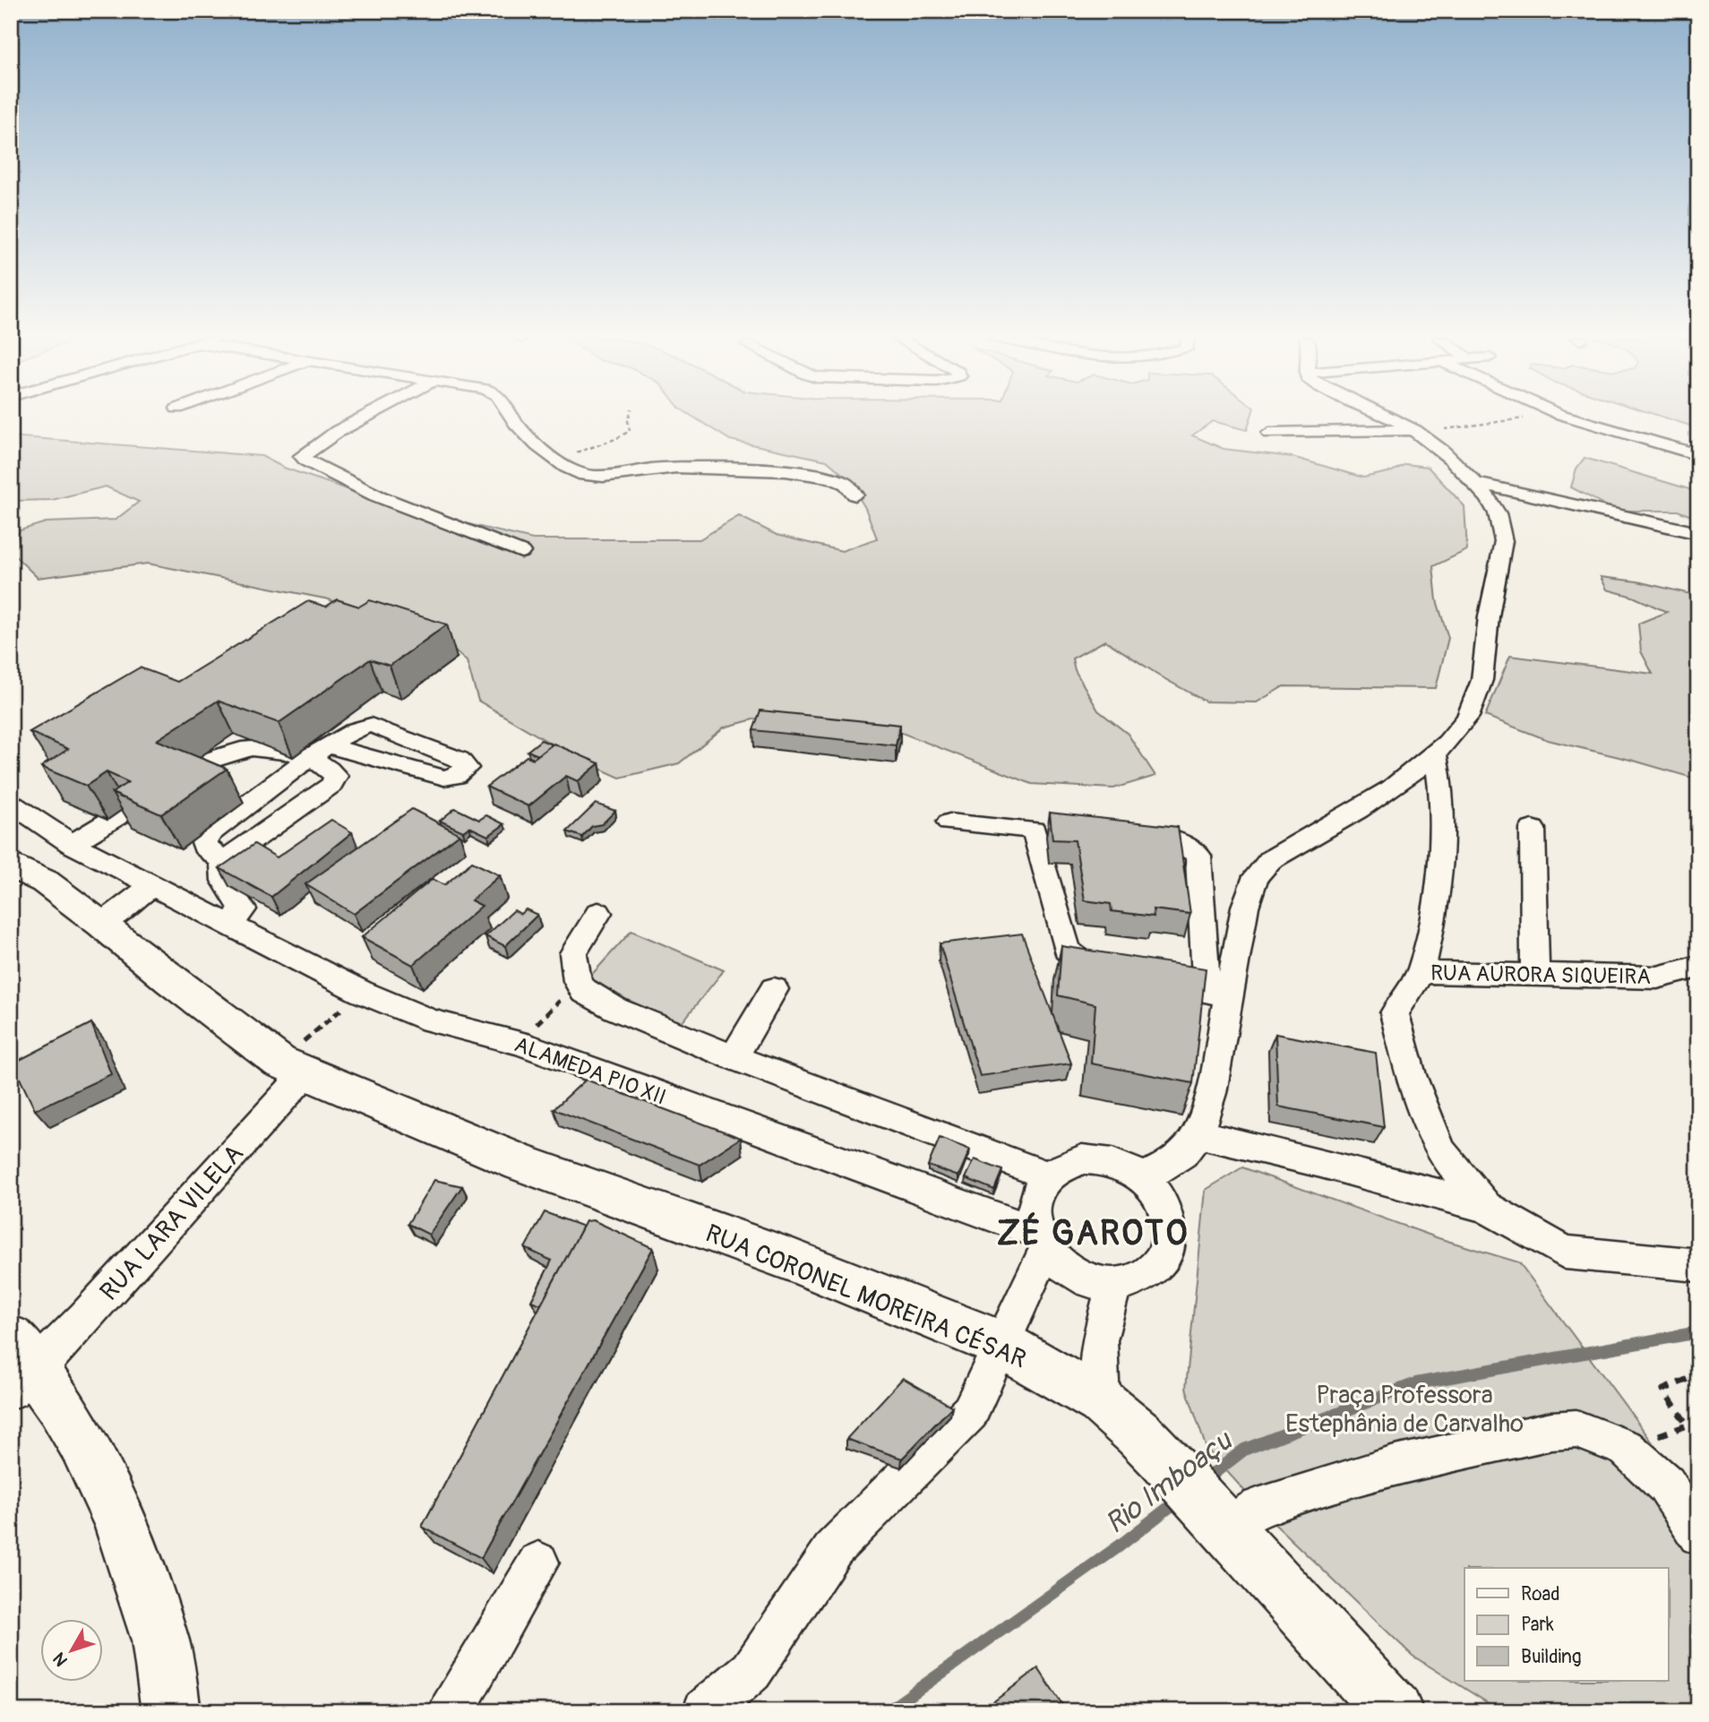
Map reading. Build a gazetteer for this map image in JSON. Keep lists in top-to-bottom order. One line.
{"streets":{"main road":["RUA CORONEL MOREIRA CÉSAR"],"street":["RUA AURORA SIQUEIRA","ALAMEDA PIO XII","RUA LARA VILELA"]},"crossings":[["RUA LARA VILELA","RUA CORONEL MOREIRA CÉSAR"]],"districts":["ZÉ GAROTO"],"water":["Rio Imboaçu"],"parks":["Praça Professora Estephânia de Carvalho"],"legend":["Road","Park","Building"],"north":"bottom left"}
